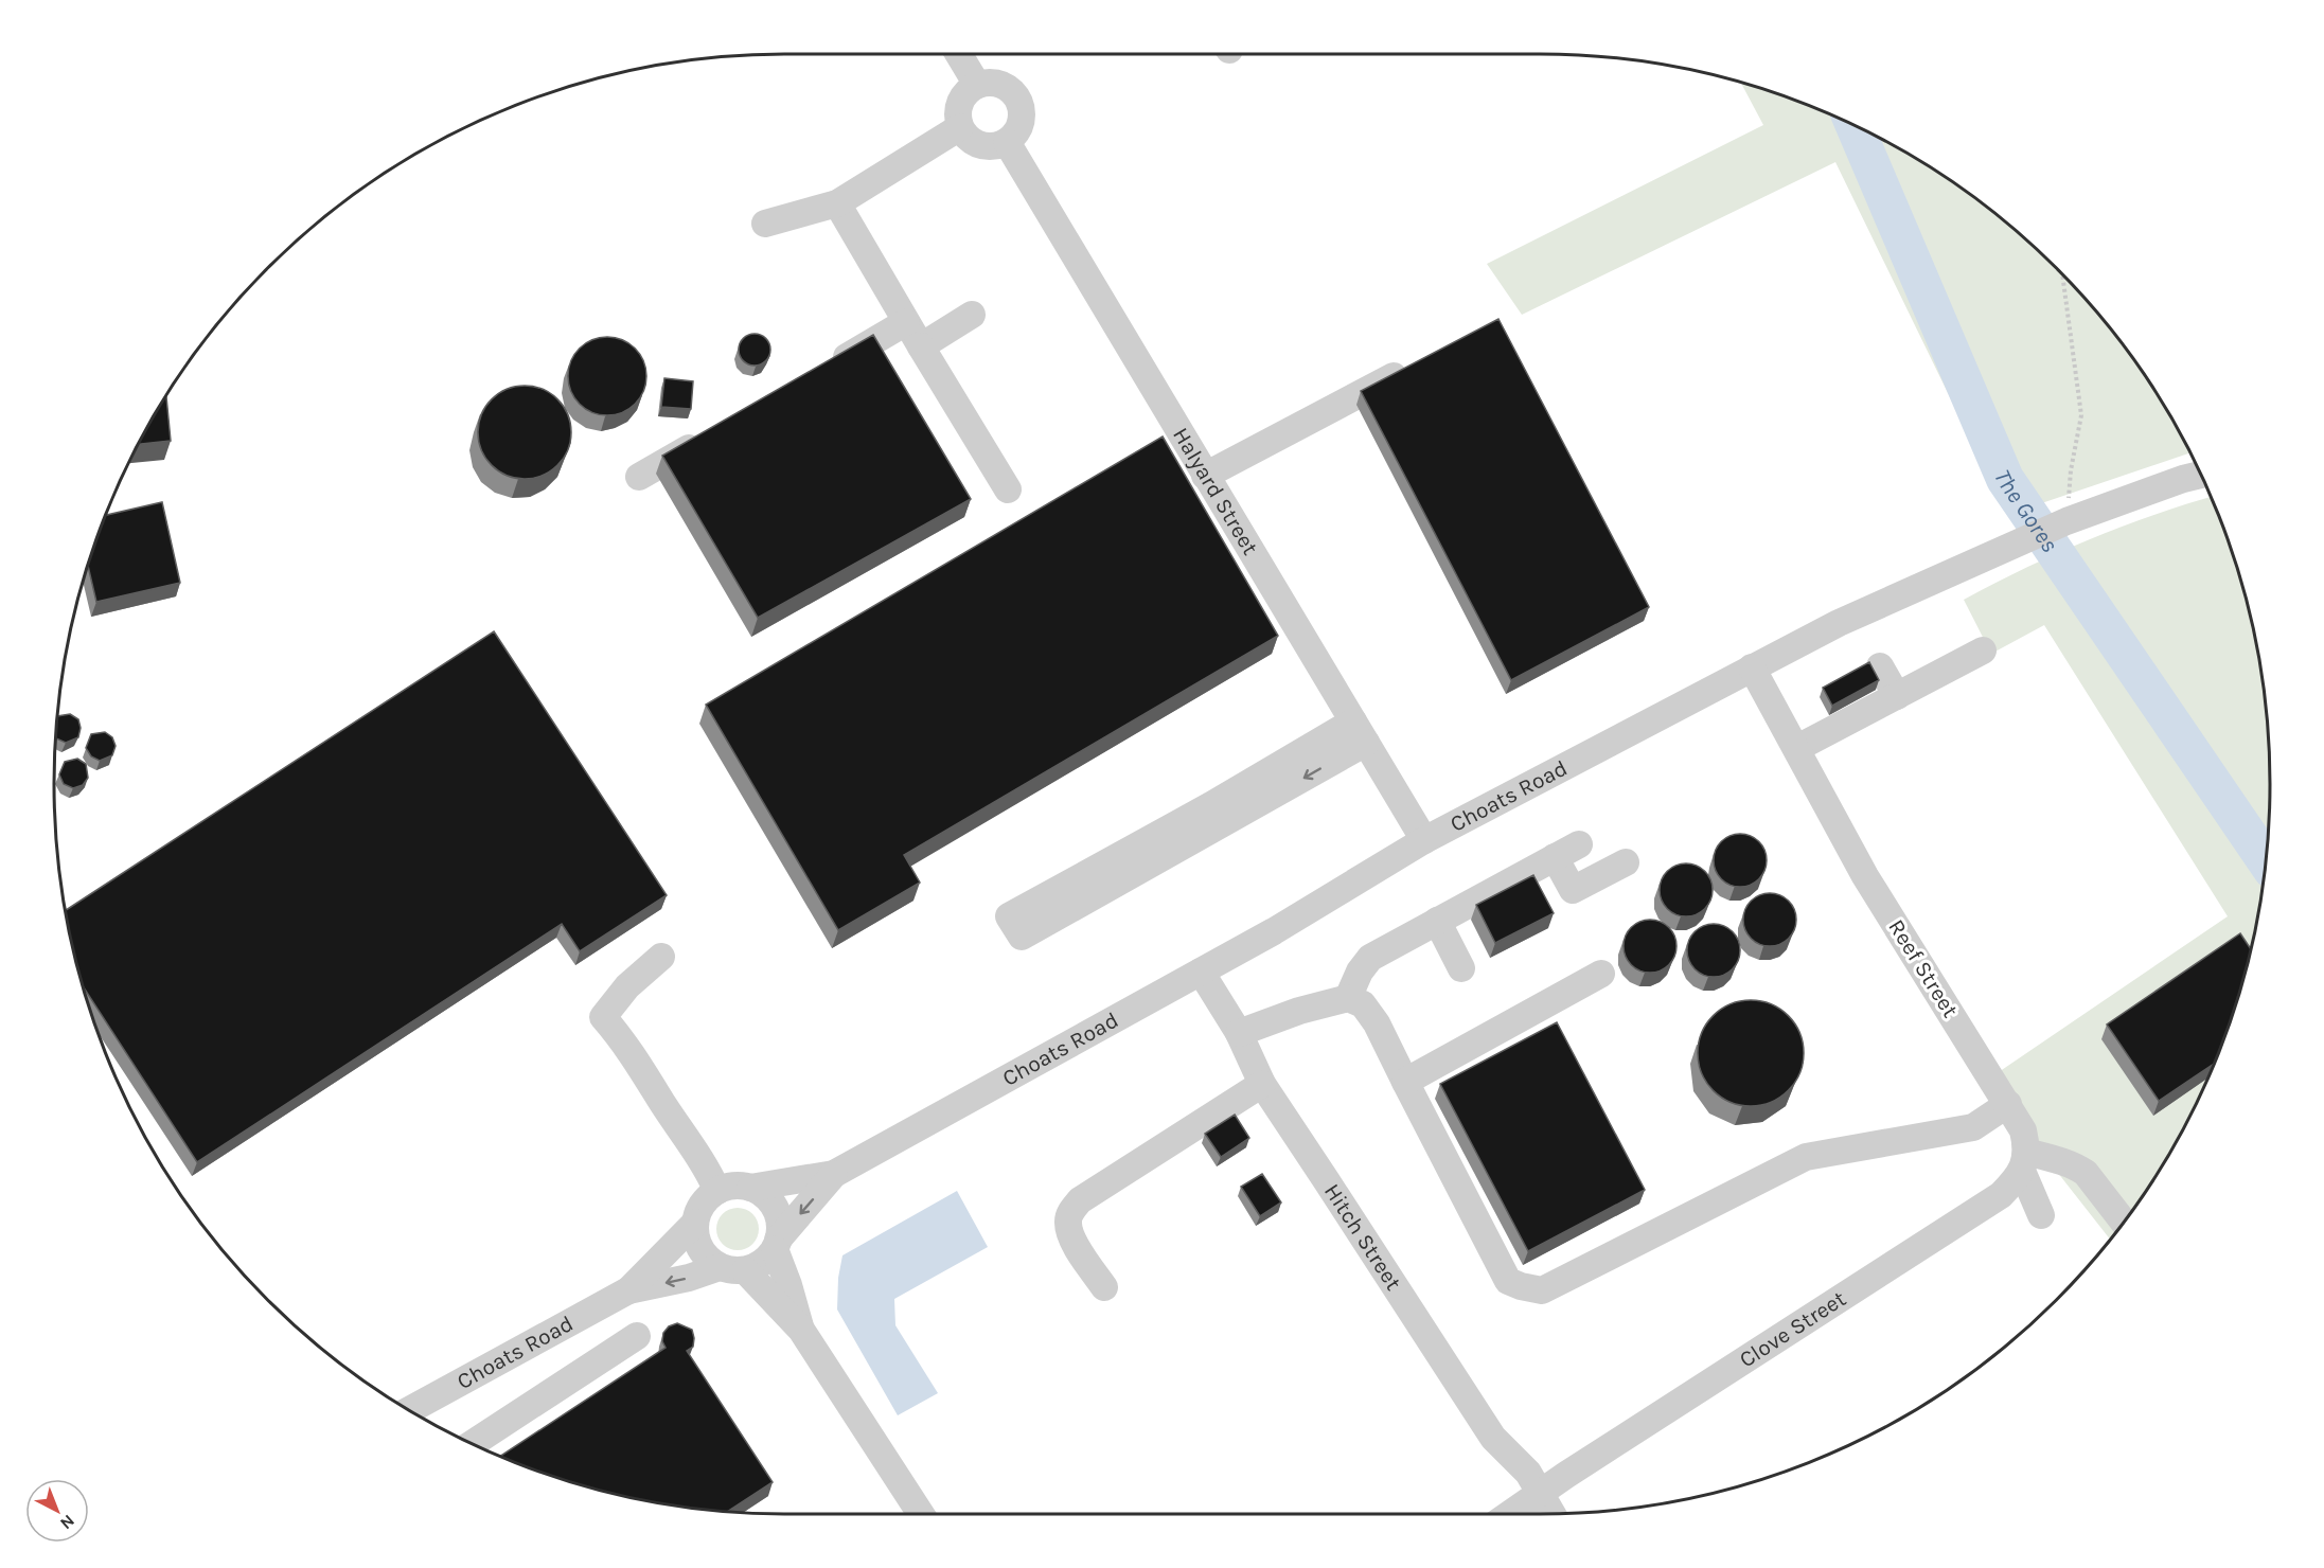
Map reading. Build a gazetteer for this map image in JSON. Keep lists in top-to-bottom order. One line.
{"streets":{"street":["Halyard Street","Choats Road","Reef Street","Hitch Street","Clove Street"]},"crossings":[["Halyard Street","Choats Road"],["Choats Road","Reef Street"],["Choats Road","Hitch Street"],["Reef Street","Clove Street"],["Hitch Street","Clove Street"]],"water":["The Gores"],"north":"bottom right"}
